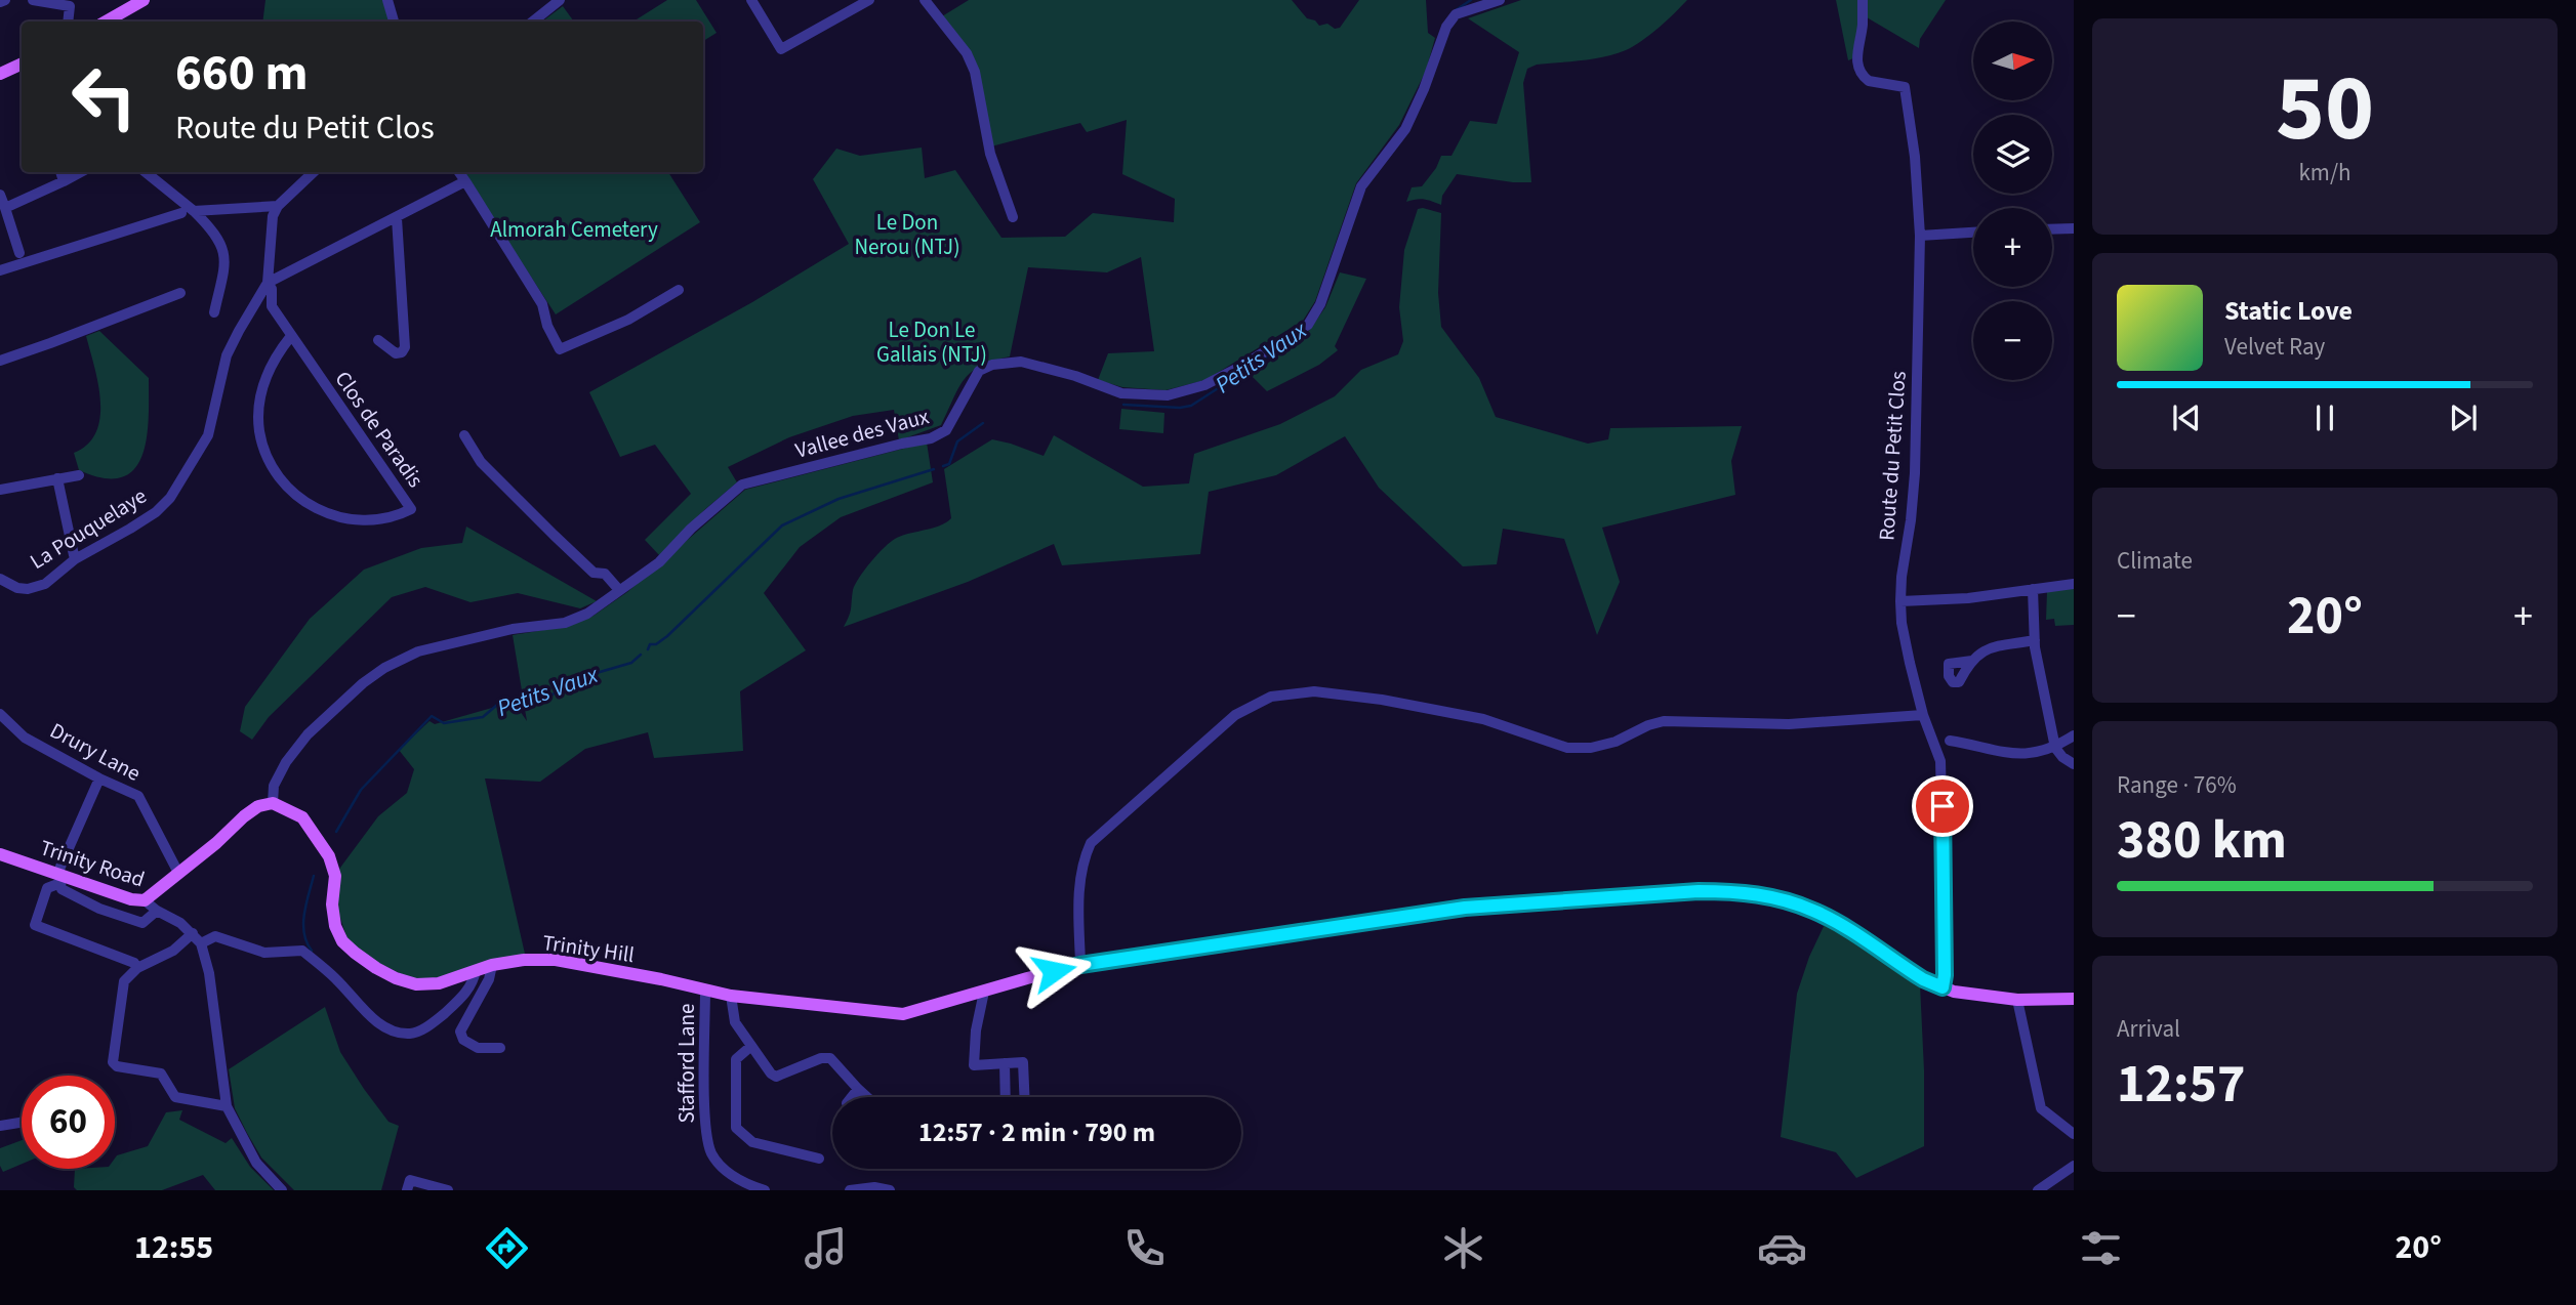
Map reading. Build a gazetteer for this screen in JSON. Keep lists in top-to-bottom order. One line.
{"streets":{"main road":["Trinity Road","Trinity Hill"],"street":["Clos de Paradis","Vallee des Vaux","Route du Petit Clos","La Pouquelaye","Drury Lane","Stafford Lane"]},"crossings":[["Clos de Paradis","La Pouquelaye"],["Vallee des Vaux","Trinity Hill"],["Route du Petit Clos","Trinity Hill"],["Trinity Hill","Stafford Lane"]],"water":["Petits Vaux"],"parks":["Le Don Nerou (NTJ)","Almorah Cemetery","Le Don Le Gallais (NTJ)"],"north":"right","page":{"tile":[["50","km/h"],"Climate",["Range · 76%","380 km"],["Arrival","12:57"]],"map_buttons":["+","−"],"turn":["660 m","Route du Petit Clos"],"song":["Static Love","Velvet Ray"],"heat":["−","20°","+"],"limit":"60","trip":"12:57 · 2 min · 790 m","tabs":["12:55","20°"]}}
